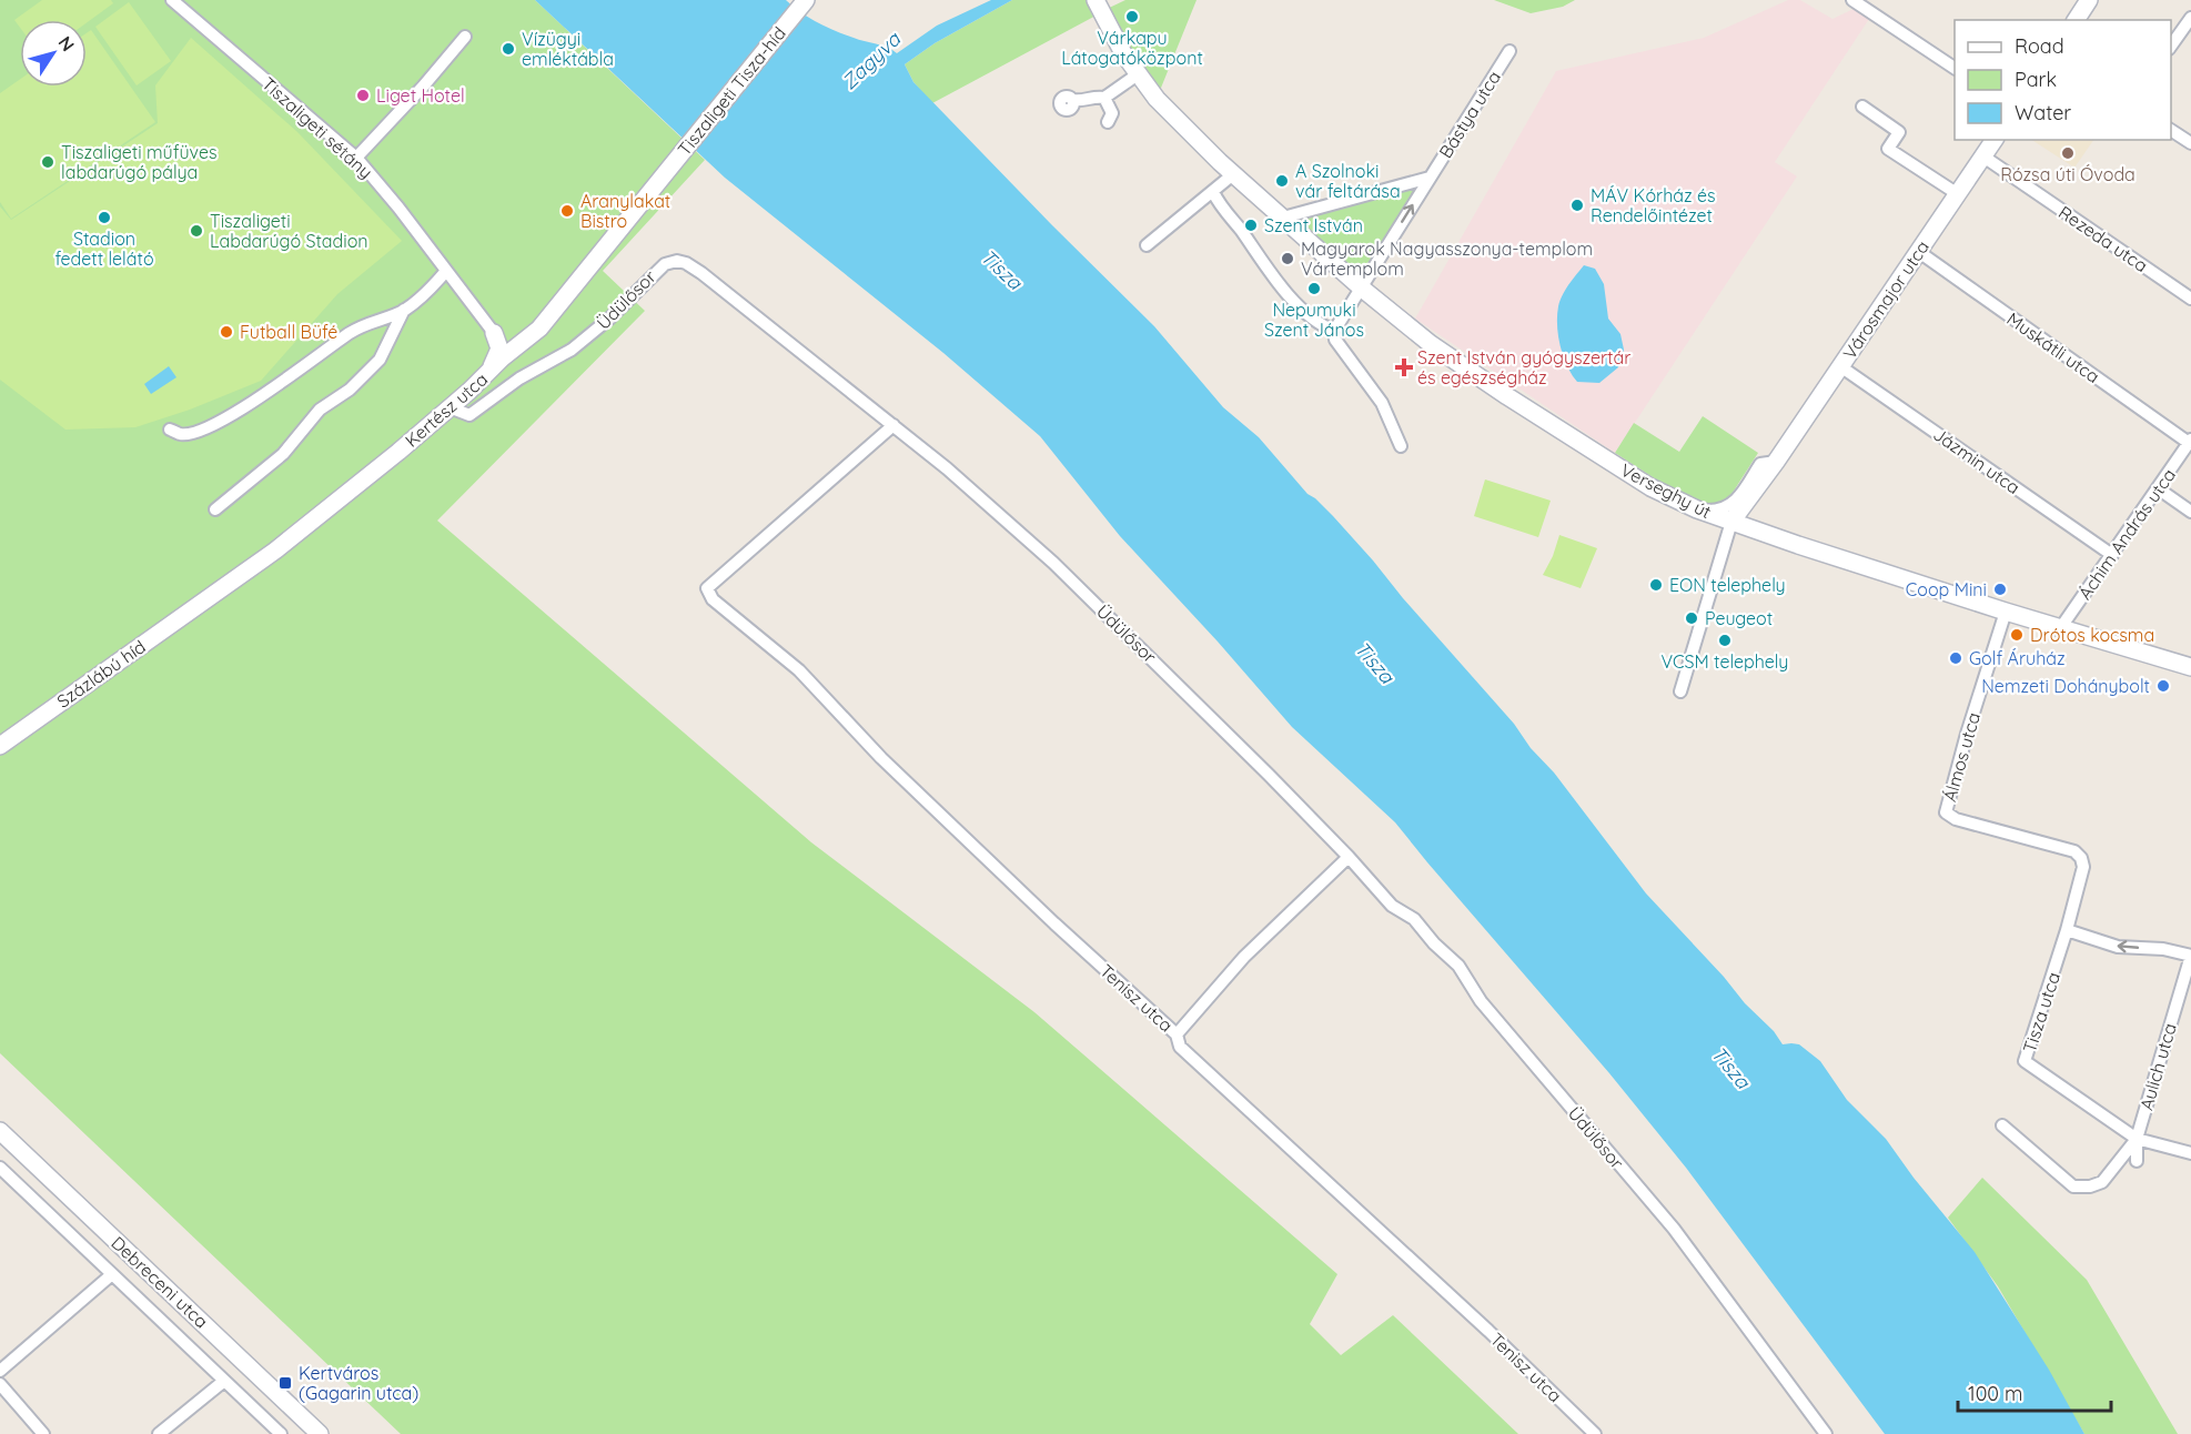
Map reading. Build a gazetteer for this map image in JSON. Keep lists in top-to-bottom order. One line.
{"streets":{"main road":["Tiszaligeti Tisza-híd","Városmajor utca","Kertész utca","Verseghy út","Százlábú híd","Debreceni utca"],"street":["Bástya utca","Tiszaligeti sétány","Rezeda utca","Üdülősor","Muskátli utca","Jázmin utca","Áchim András utca","Álmos utca","Tenisz utca","Tisza utca","Aulich utca"]},"crossings":[["Tiszaligeti Tisza-híd","Kertész utca"],["Bástya utca","Verseghy út"],["Rezeda utca","Városmajor utca"],["Üdülősor","Kertész utca"],["Üdülősor","Tenisz utca"],["Városmajor utca","Muskátli utca"],["Városmajor utca","Jázmin utca"],["Városmajor utca","Verseghy út"],["Muskátli utca","Áchim András utca"],["Kertész utca","Százlábú híd"],["Jázmin utca","Áchim András utca"],["Verseghy út","Áchim András utca"],["Verseghy út","Álmos utca"],["Álmos utca","Tisza utca"],["Tisza utca","Aulich utca"]],"one_way":["Bástya utca"],"water":["Zagyva","Tisza"],"places":{"other":["Várkapu Látogatóközpont","Vízügyi emléktábla","Liget Hotel","Rózsa úti Óvoda","Tiszaligeti műfüves labdarúgó pálya","A Szolnoki vár feltárása","MÁV Kórház és Rendelőintézet","Aranylakat Bistro","Stadion fedett lelátó","Szent István","Tiszaligeti Labdarúgó Stadion","Magyarok Nagyasszonya-templom Vártemplom","Nepumuki Szent János","Futball Büfé","EON telephely","Coop Mini","Peugeot","Drótos kocsma","VCSM telephely","Golf Áruház","Nemzeti Dohánybolt"],"health":["Szent István gyógyszertár és egészségház"],"transit":["Kertváros (Gagarin utca)"]},"legend":["Road","Park","Water"],"scale_bar":"100 m","north":"top right"}
